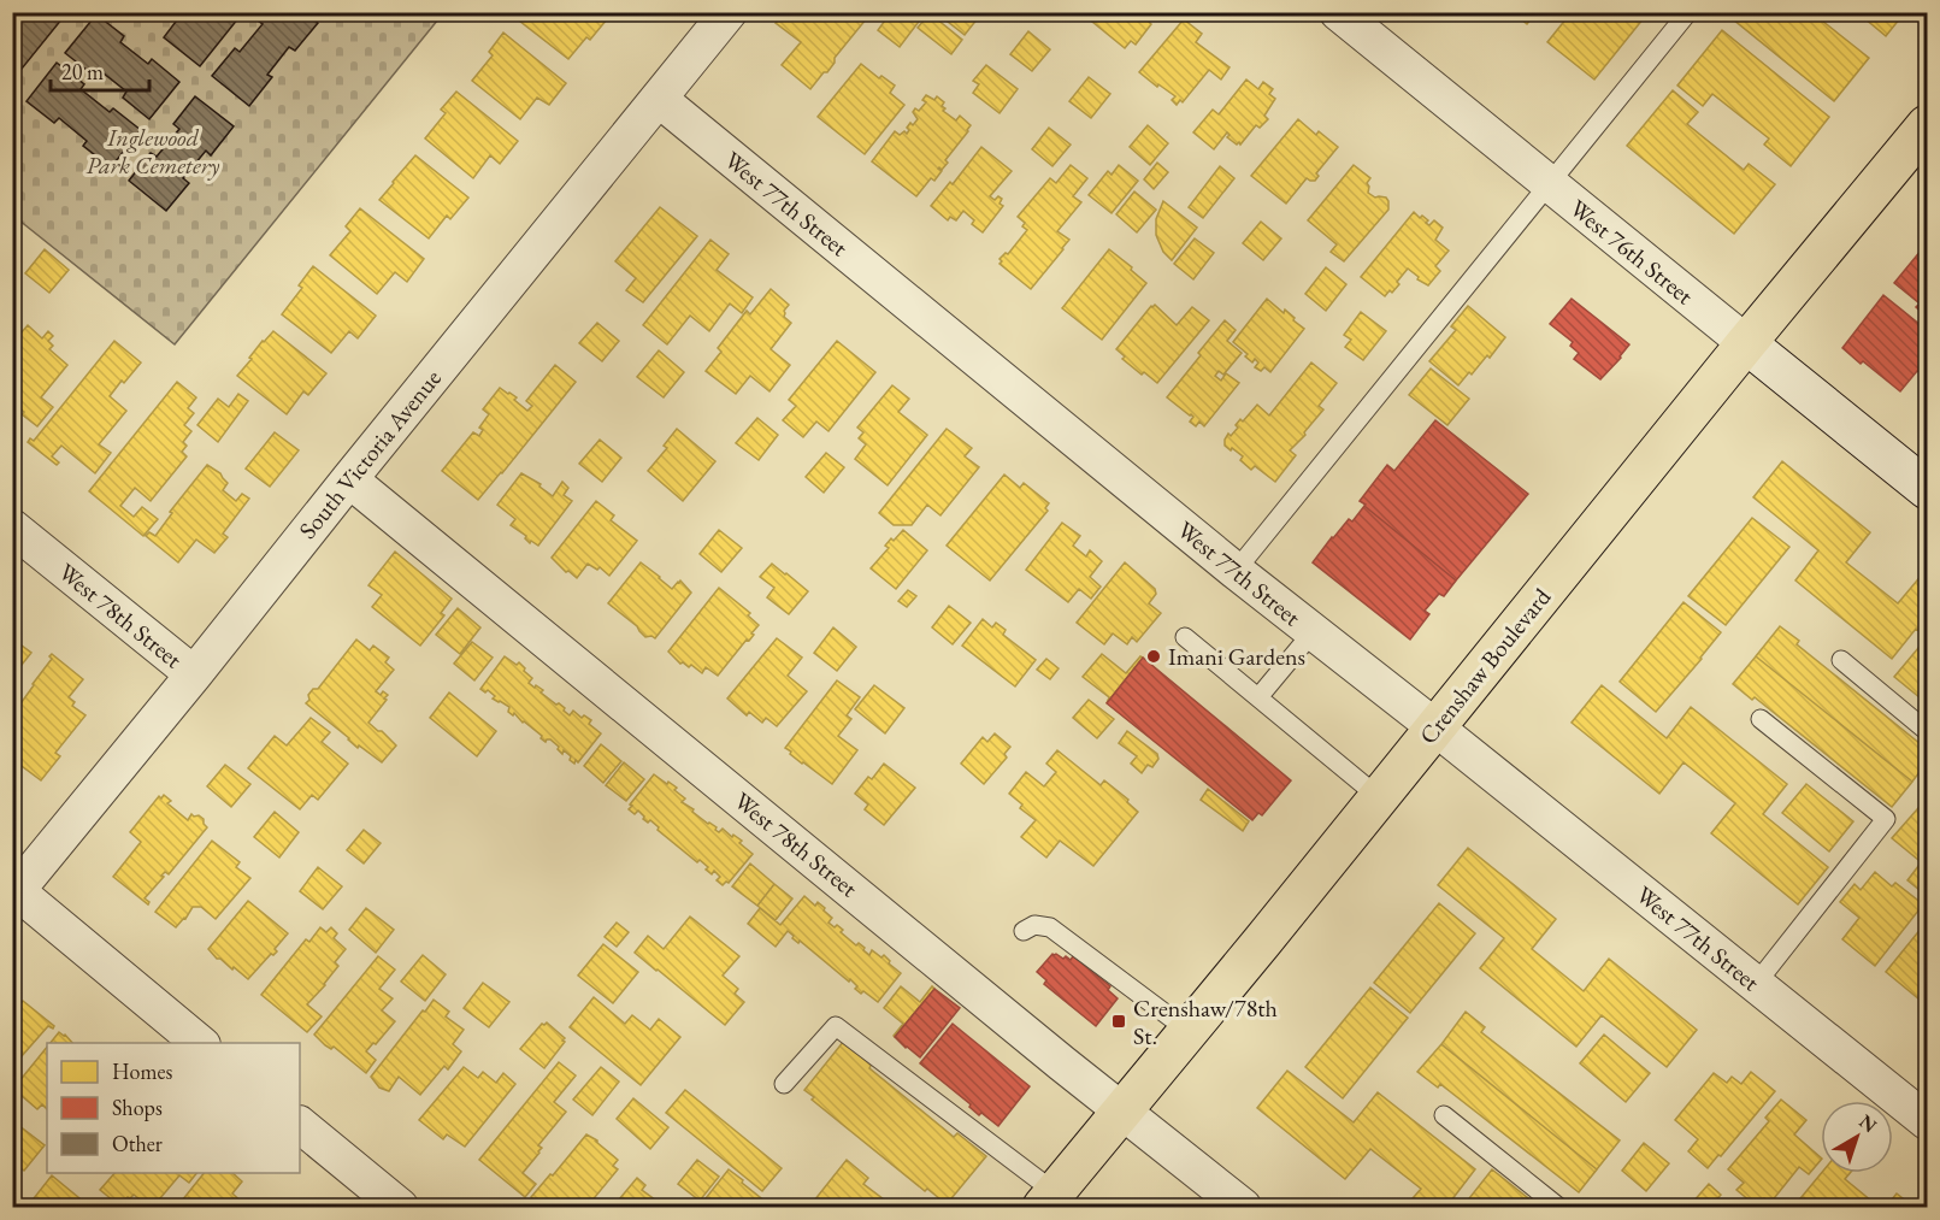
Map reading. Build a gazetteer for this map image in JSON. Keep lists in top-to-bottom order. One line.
{"streets":{"main road":["Crenshaw Boulevard"],"street":["West 77th Street","West 76th Street","South Victoria Avenue","West 78th Street"]},"crossings":[["West 77th Street","South Victoria Avenue"],["West 77th Street","Crenshaw Boulevard"],["West 76th Street","Crenshaw Boulevard"],["South Victoria Avenue","West 78th Street"],["West 78th Street","Crenshaw Boulevard"]],"parks":["Inglewood Park Cemetery"],"places":{"other":["Imani Gardens"],"transit":["Crenshaw/78th St."]},"legend":["Homes","Shops","Other"],"scale_bar":"20 m","north":"top right"}
